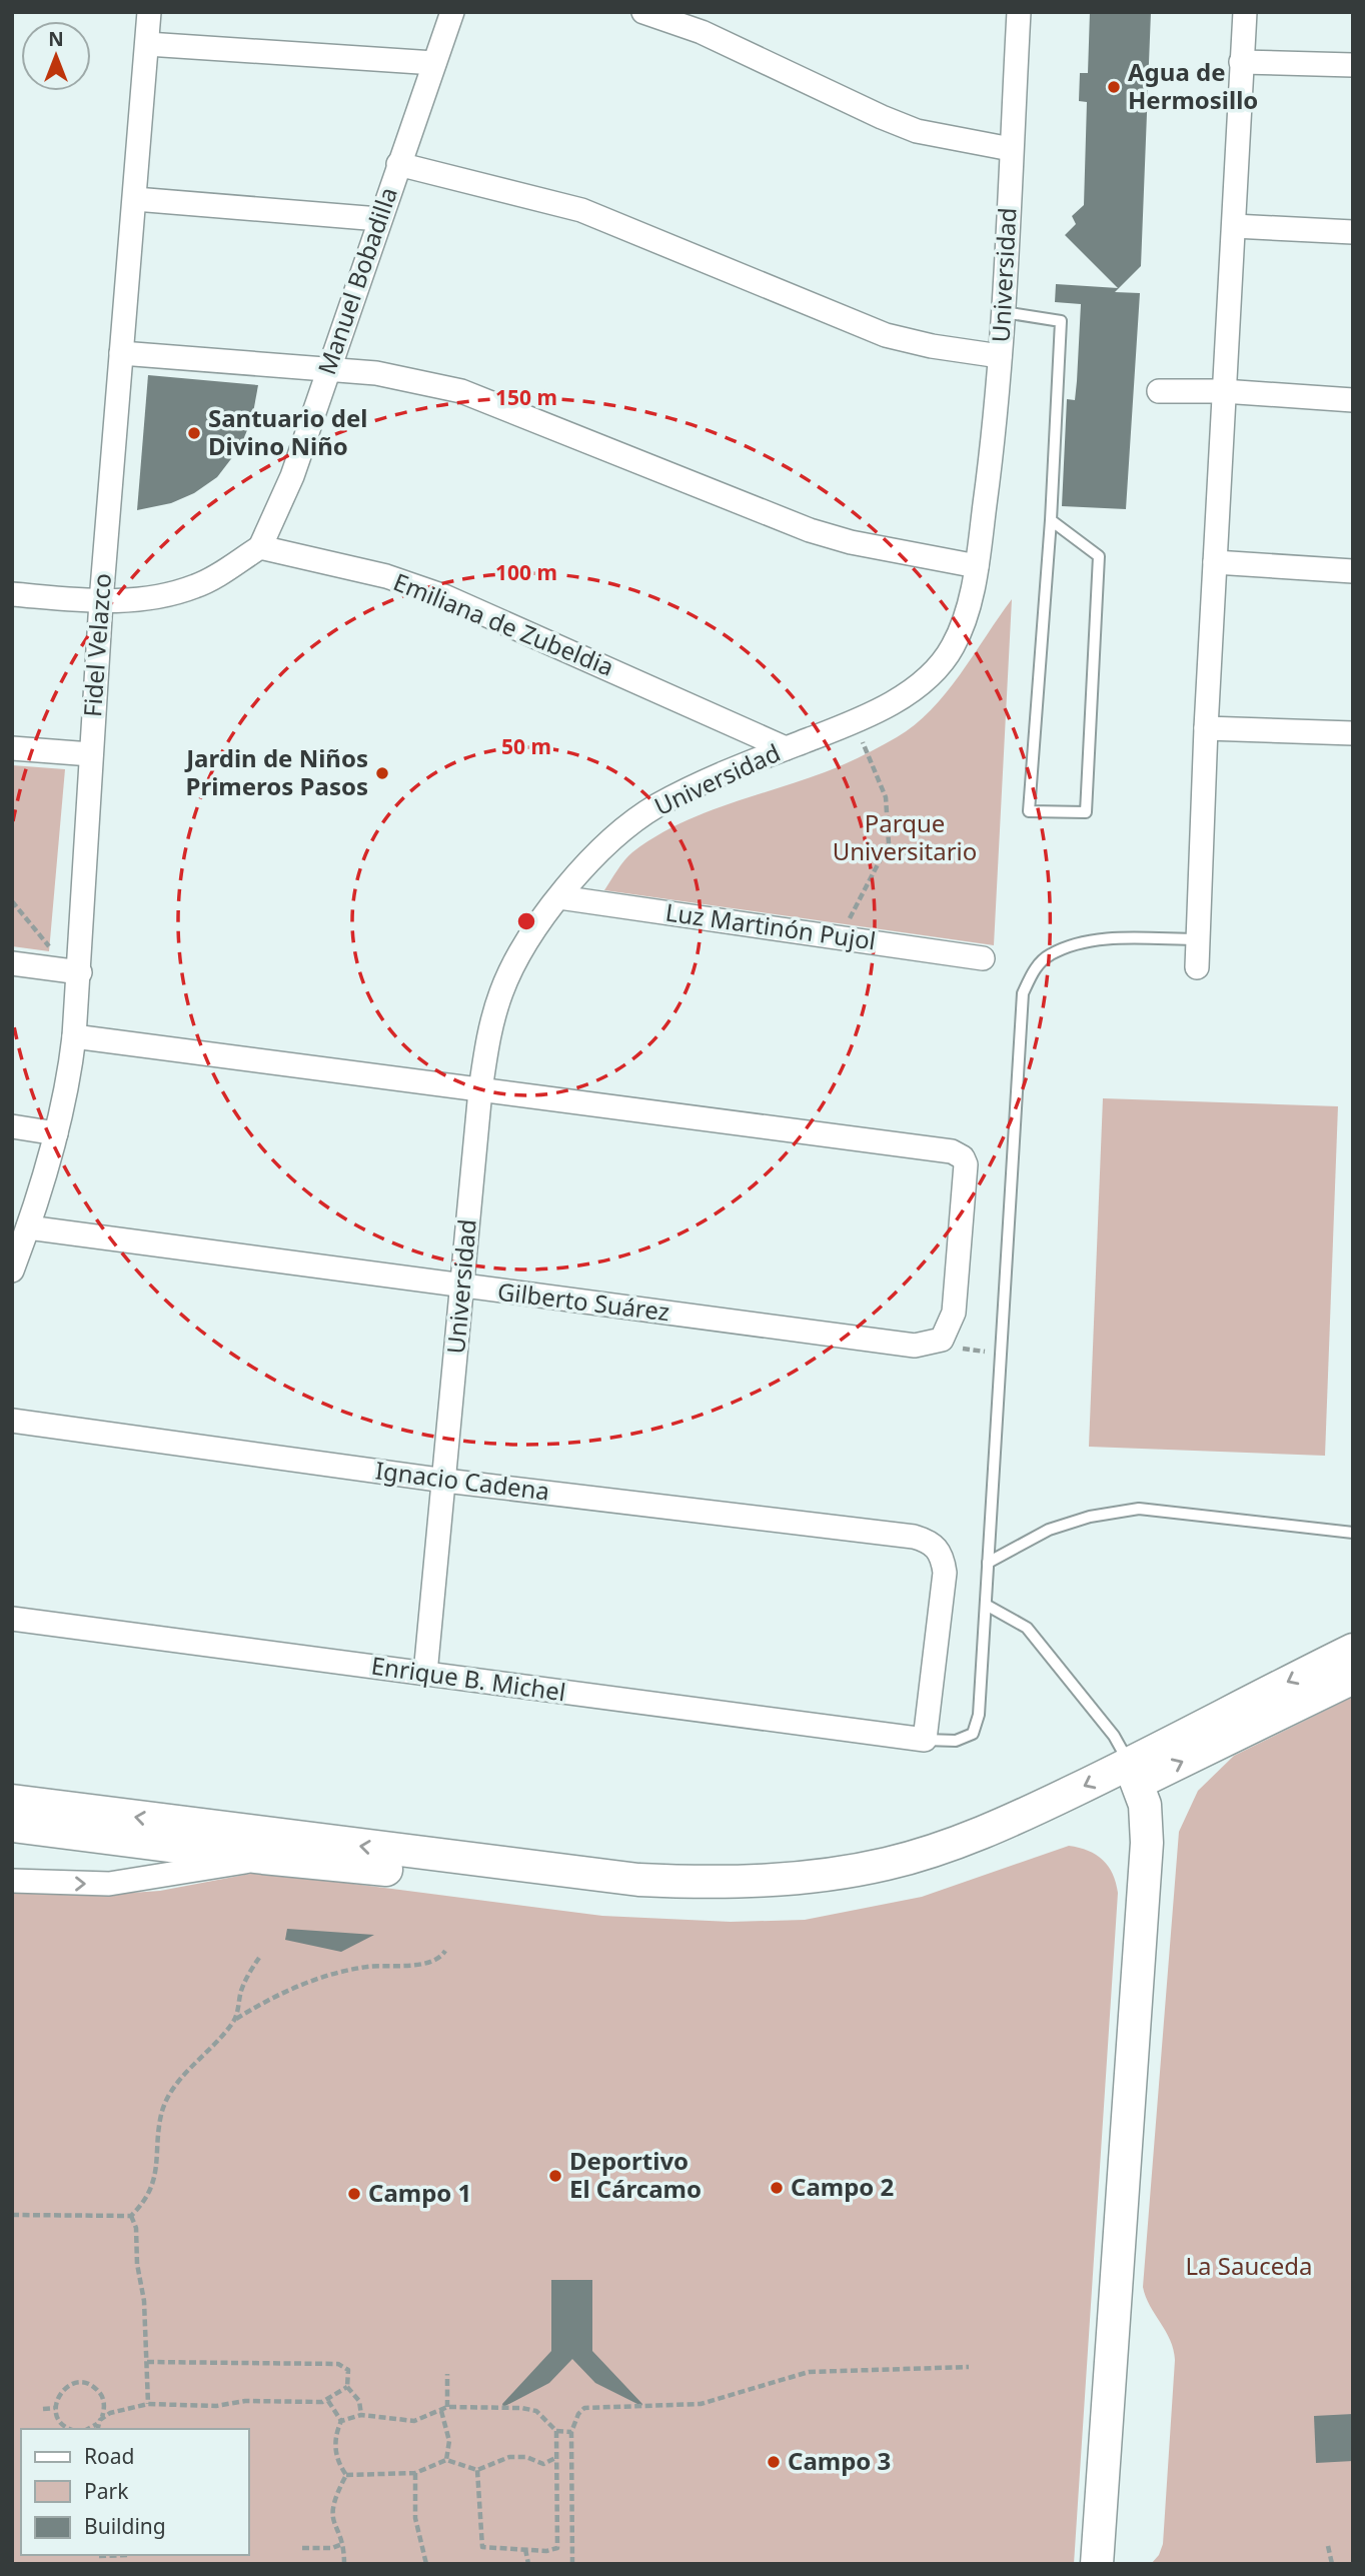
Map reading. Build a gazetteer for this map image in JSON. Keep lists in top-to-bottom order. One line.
{"streets":{"street":["Universidad","Manuel Bobadilla","Emiliana de Zubeldia","Fidel Velazco","Luz Martinón Pujol","Gilberto Suárez","Ignacio Cadena","Enrique B. Michel"]},"crossings":[["Universidad","Emiliana de Zubeldia"],["Universidad","Luz Martinón Pujol"],["Universidad","Gilberto Suárez"],["Universidad","Ignacio Cadena"],["Universidad","Enrique B. Michel"],["Manuel Bobadilla","Emiliana de Zubeldia"],["Fidel Velazco","Gilberto Suárez"],["Ignacio Cadena","Enrique B. Michel"]],"parks":["Parque Universitario","La Sauceda"],"places":["Agua de Hermosillo","Santuario del Divino Niño","Jardin de Niños Primeros Pasos","Deportivo El Cárcamo","Campo 2","Campo 1","Campo 3"],"legend":["Road","Park","Building"],"north":"top","rings":["150 m","100 m","50 m"]}
